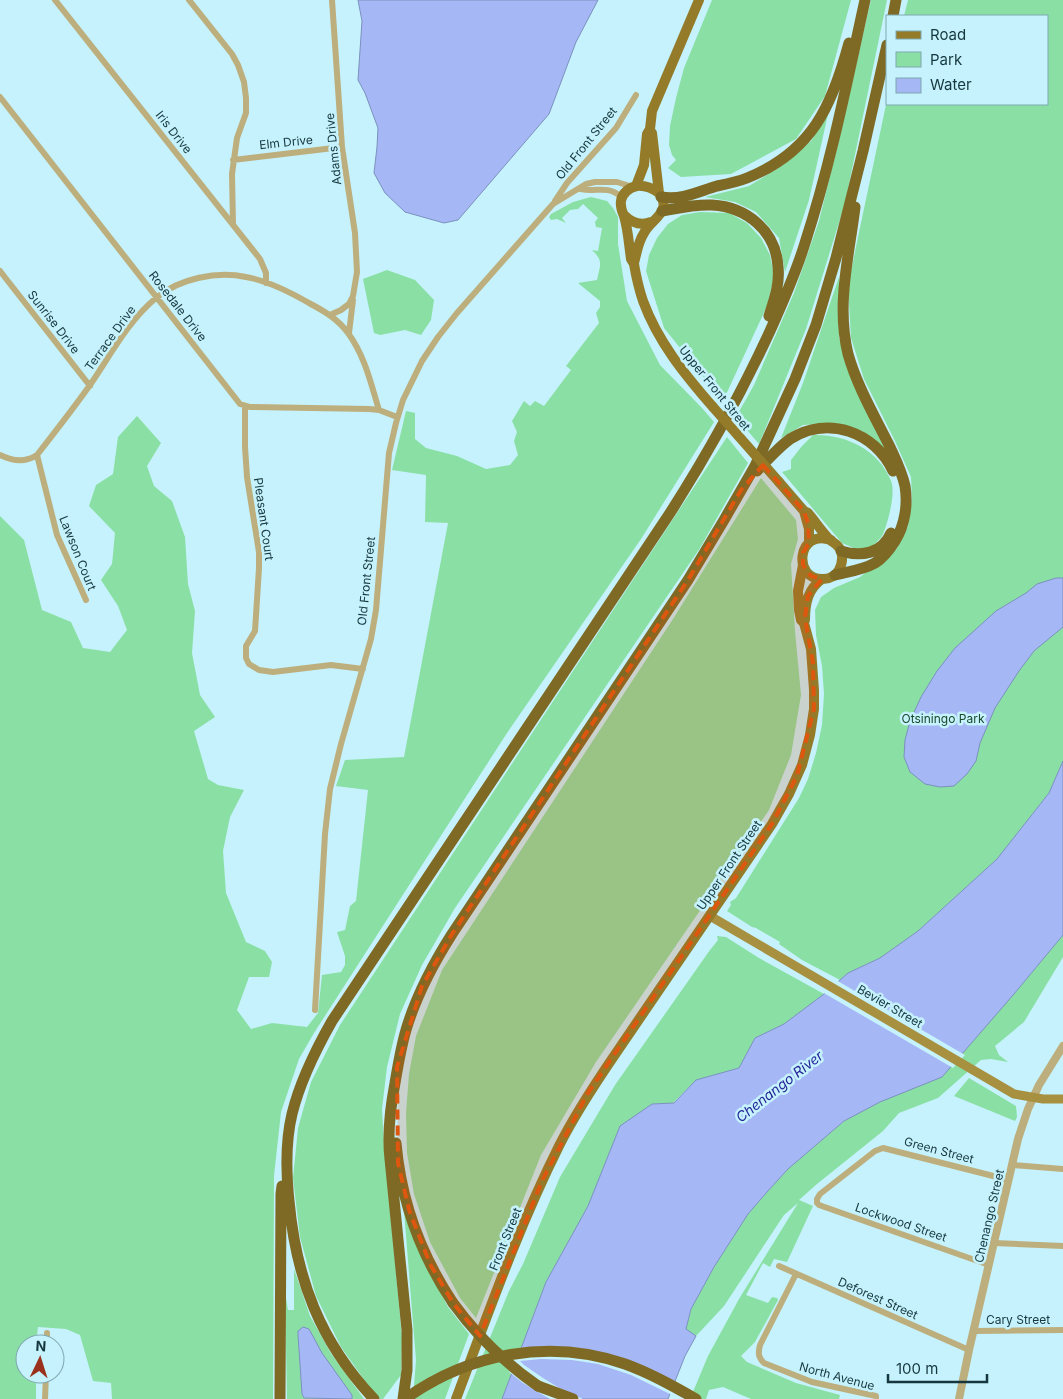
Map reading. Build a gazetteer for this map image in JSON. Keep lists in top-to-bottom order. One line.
{"streets":{"main road":["Upper Front Street","Bevier Street","Front Street"],"street":["Iris Drive","Elm Drive","Old Front Street","Adams Drive","Rosedale Drive","Sunrise Drive","Terrace Drive","Pleasant Court","Lawson Court","Green Street","Chenango Street","Lockwood Street","Deforest Street","Cary Street","North Avenue"]},"crossings":[["Iris Drive","Terrace Drive"],["Elm Drive","Adams Drive"],["Old Front Street","Upper Front Street"],["Old Front Street","Pleasant Court"],["Adams Drive","Terrace Drive"],["Rosedale Drive","Terrace Drive"],["Rosedale Drive","Pleasant Court"],["Sunrise Drive","Terrace Drive"],["Terrace Drive","Lawson Court"],["Upper Front Street","Bevier Street"],["Upper Front Street","Front Street"],["Bevier Street","Chenango Street"],["Green Street","Chenango Street"],["Green Street","Lockwood Street"],["Chenango Street","Lockwood Street"],["Chenango Street","Deforest Street"],["Chenango Street","Cary Street"],["Deforest Street","North Avenue"]],"water":["Chenango River"],"parks":["Otsiningo Park"],"legend":["Road","Park","Water"],"scale_bar":"100 m","north":"top"}
